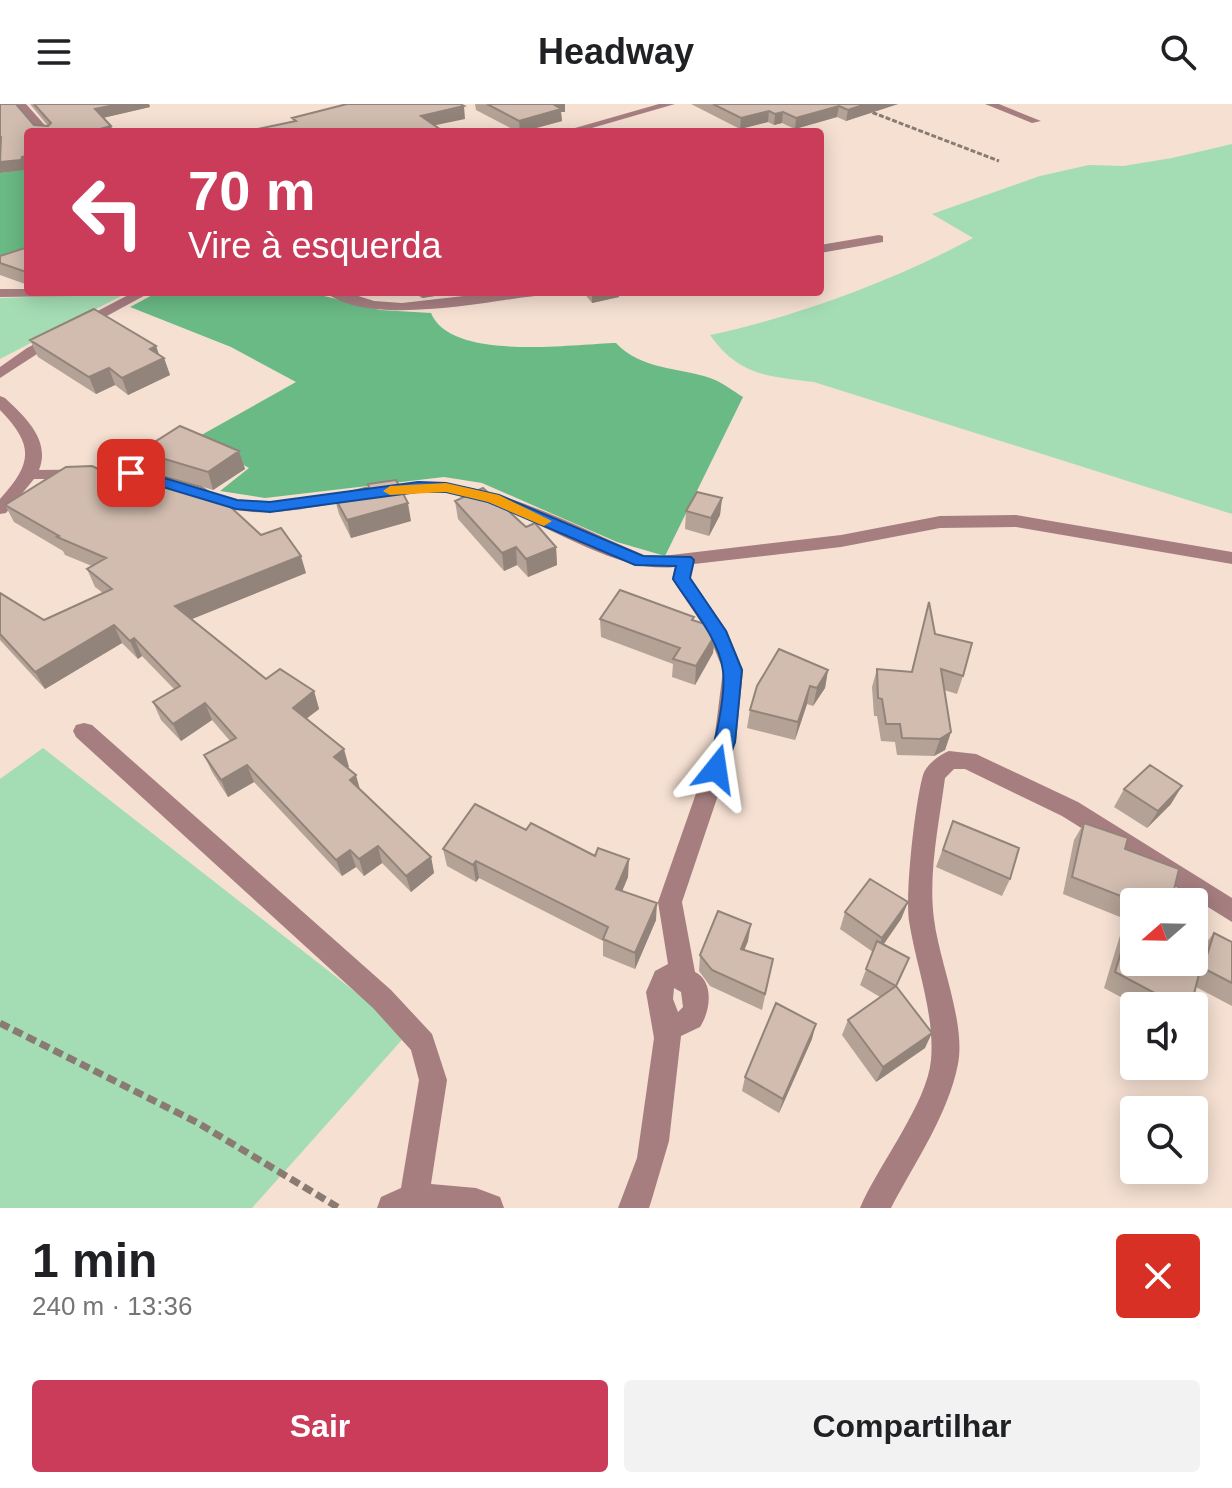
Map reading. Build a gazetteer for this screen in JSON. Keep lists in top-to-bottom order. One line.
{"north":"left","page":{"header":"Headway","turn":["70 m","Vire à esquerda"],"heading":["1 min","240 m · 13:36"],"buttons":["Sair","Compartilhar"]}}
